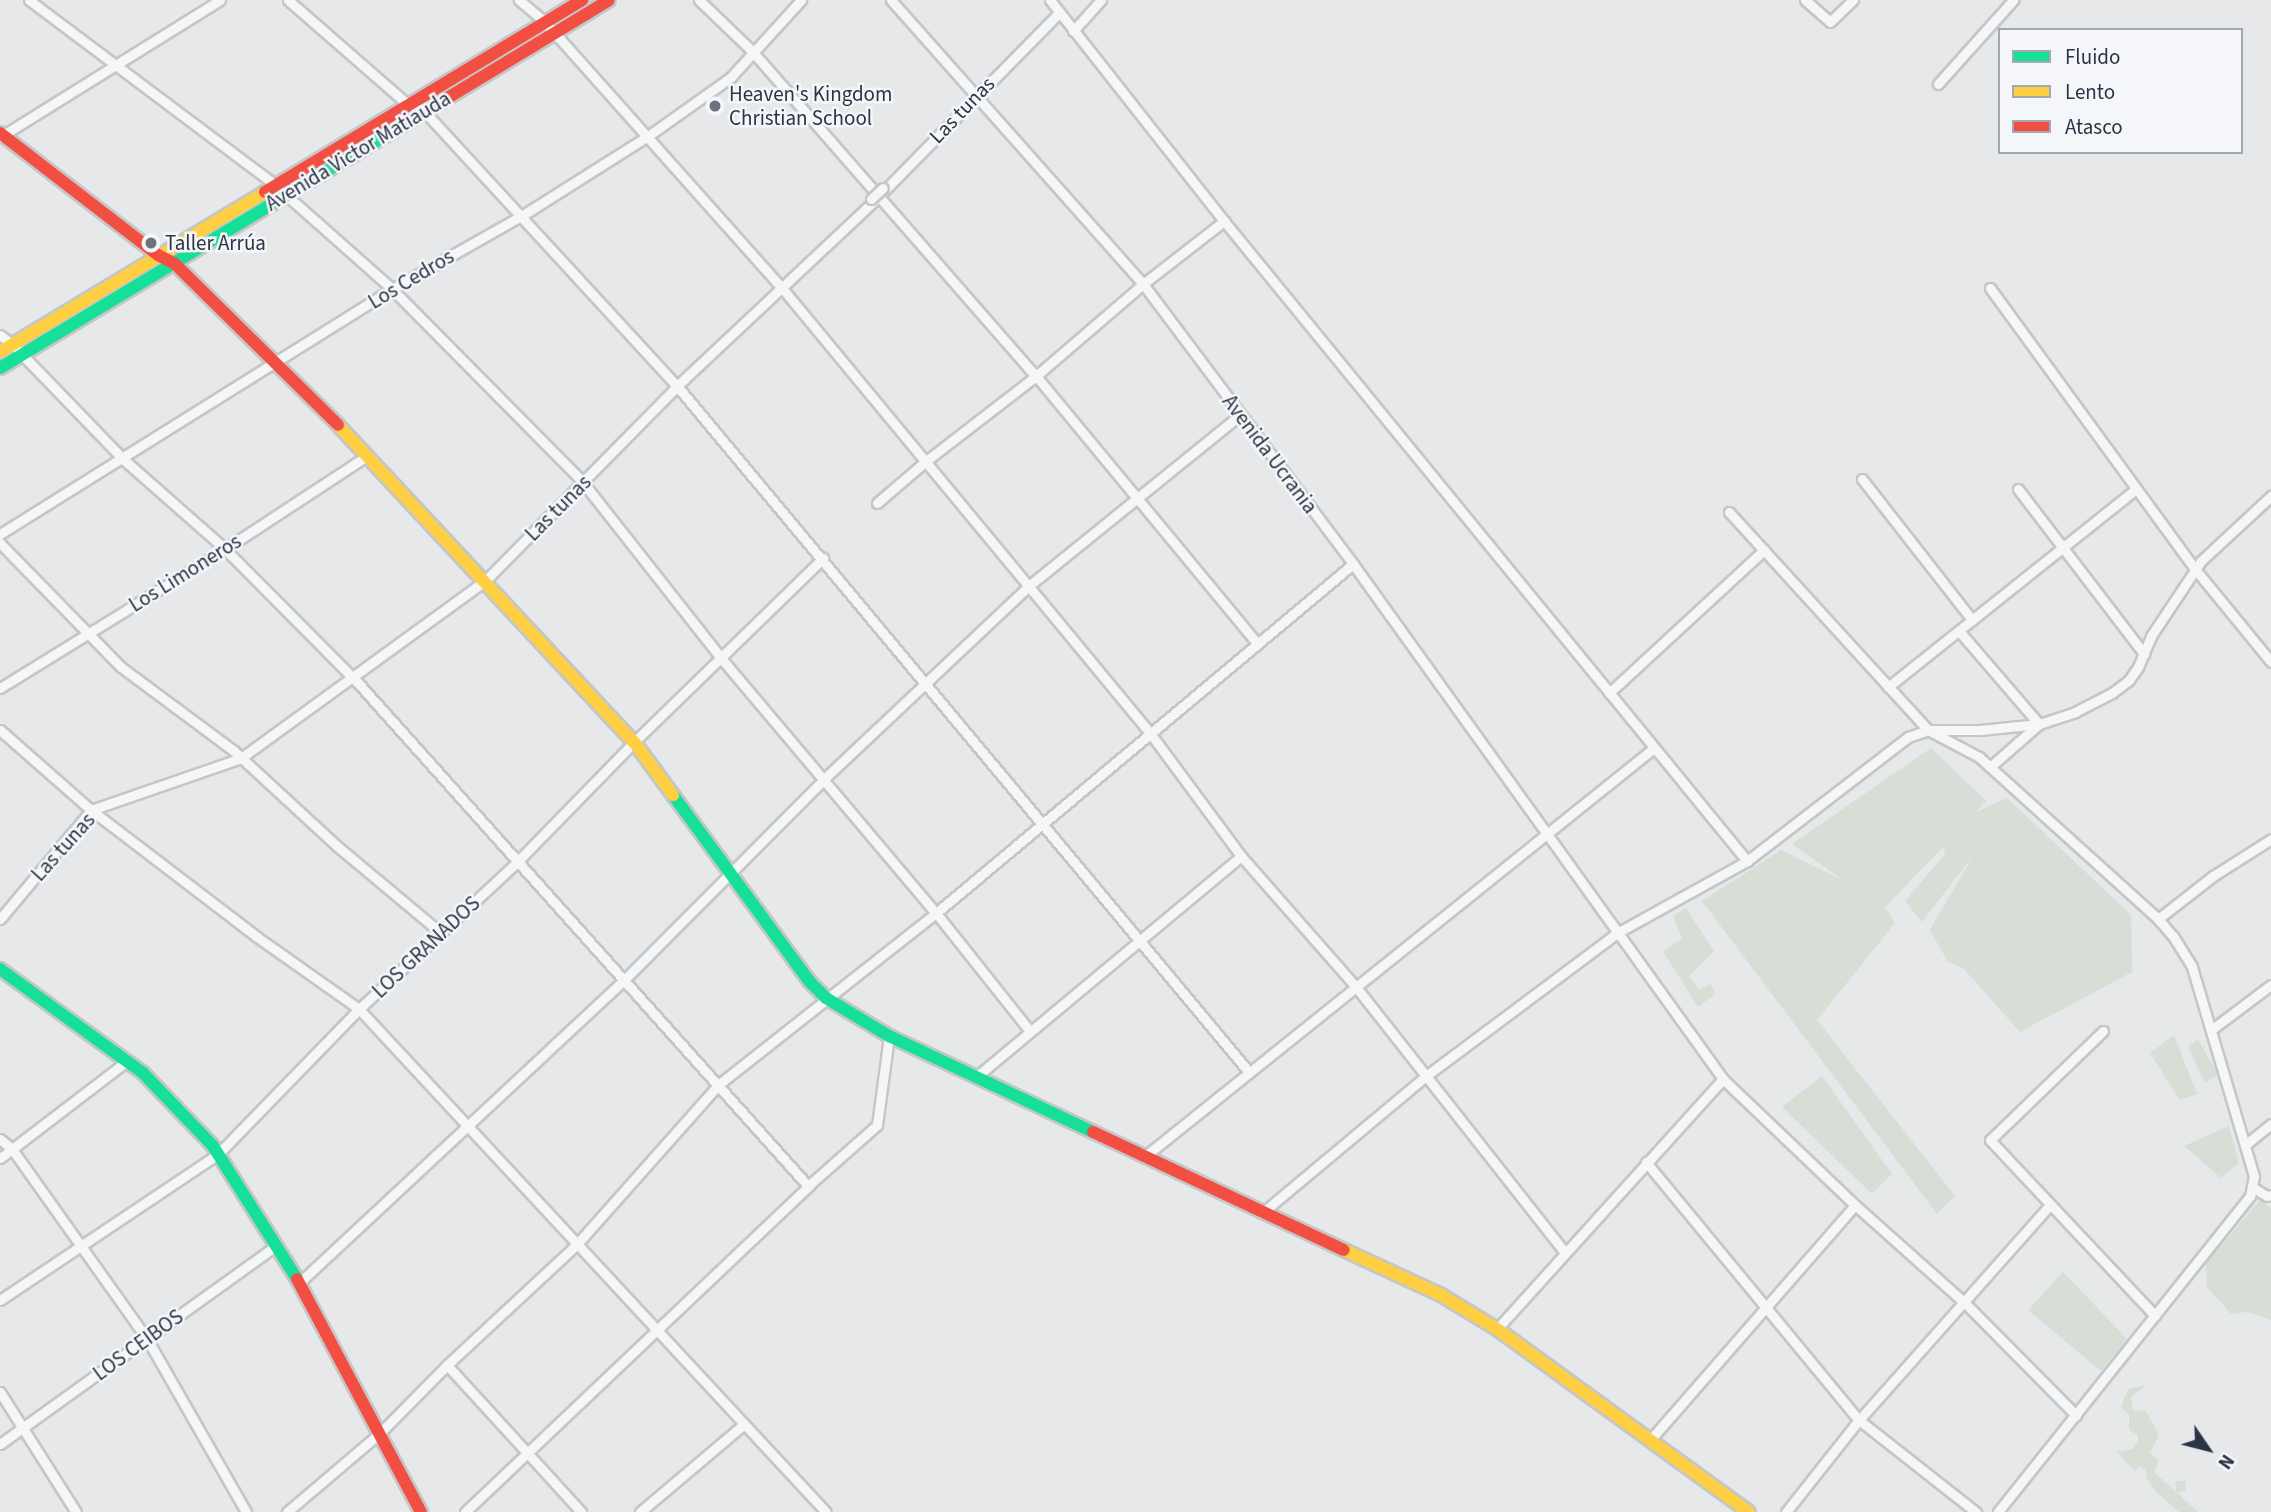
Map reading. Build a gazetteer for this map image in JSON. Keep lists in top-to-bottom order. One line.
{"streets":{"street":["Las tunas","Avenida Victor Matiauda","Los Cedros","Avenida Ucrania","Los Limoneros","LOS GRANADOS","LOS CEIBOS"]},"crossings":[["Las tunas","Avenida Ucrania"]],"places":["Heaven's Kingdom Christian School","Taller Arrúa"],"legend":["Fluido","Lento","Atasco"],"north":"bottom right"}
